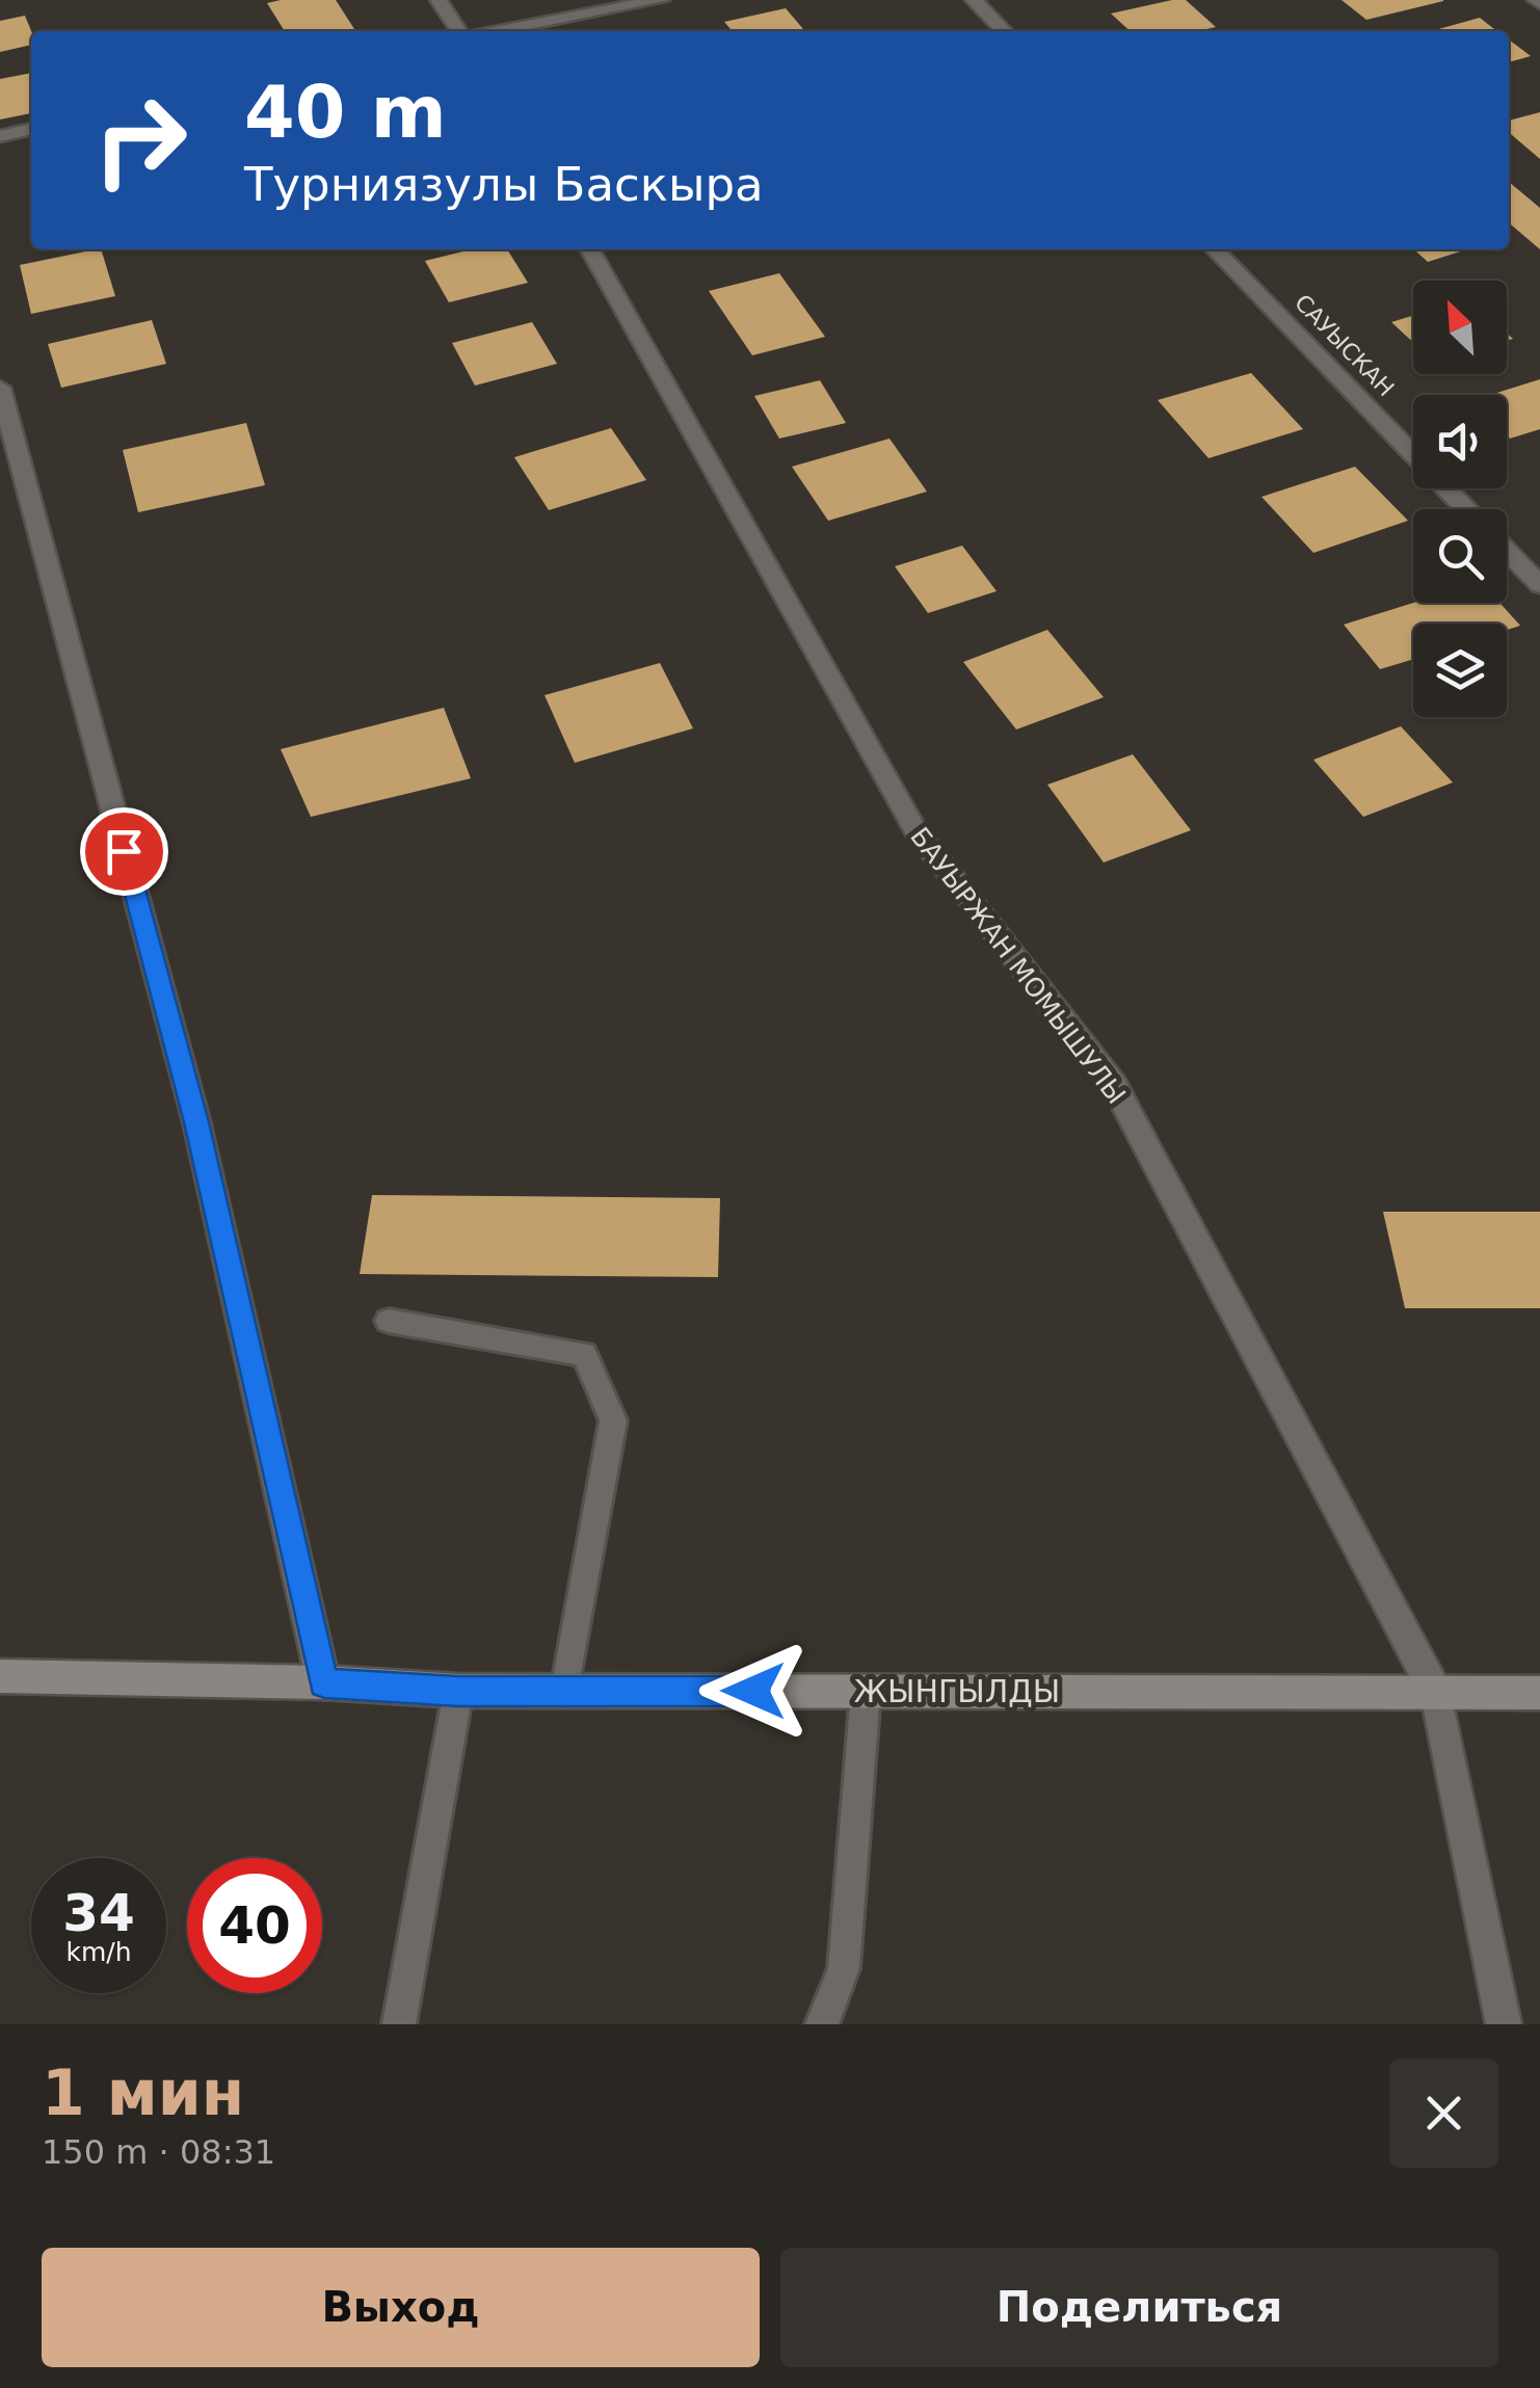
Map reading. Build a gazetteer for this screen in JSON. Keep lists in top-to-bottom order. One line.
{"streets":{"street":["САУЫСКАН","БАУЫРЖАН МОМЫШУЛЫ","ЖЫНГЫЛДЫ"]},"crossings":[["БАУЫРЖАН МОМЫШУЛЫ","ЖЫНГЫЛДЫ"]],"north":"top left","page":{"turn":["40 m","Турниязулы Баскыра"],"speed":"34 km/h","limit":"40","heading":["1 мин","150 m · 08:31"],"buttons":["Выход","Поделиться"]}}
